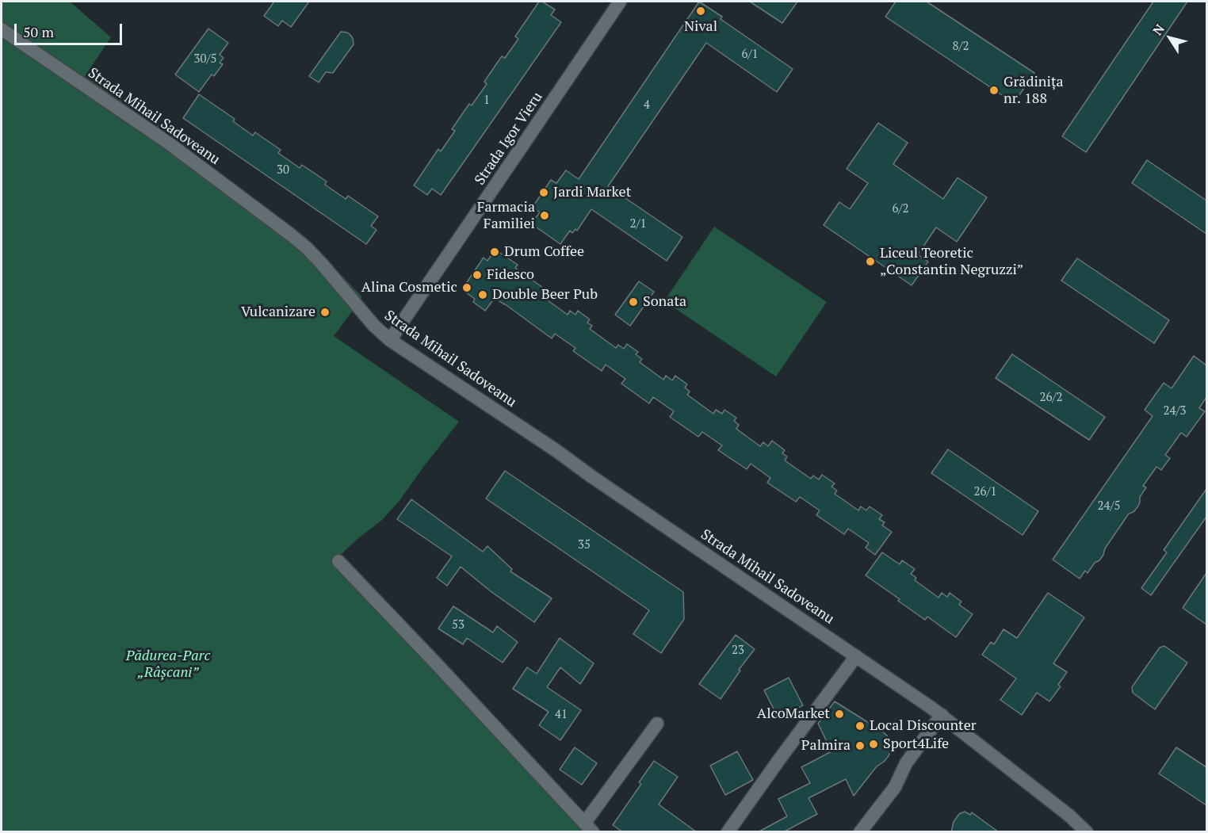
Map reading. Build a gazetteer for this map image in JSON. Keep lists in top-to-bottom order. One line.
{"streets":{"street":["Strada Mihail Sadoveanu","Strada Igor Vieru"]},"crossings":[["Strada Mihail Sadoveanu","Strada Igor Vieru"]],"parks":["Pădurea-Parc „Râșcani”"],"places":["Nival","Grădinița nr. 188","Jardi Market","Farmacia Familiei","Drum Coffee","Liceul Teoretic „Constantin Negruzzi”","Fidesco","Alina Cosmetic","Double Beer Pub","Sonata","Vulcanizare","AlcoMarket","Local Discounter","Sport4Life","Palmira"],"house_numbers":["8/2","6/1","30/5","1","4","30","6/2","2/1","26/2","24/3","26/1","24/5","35","53","23","41"],"scale_bar":"50 m","north":"top left"}
